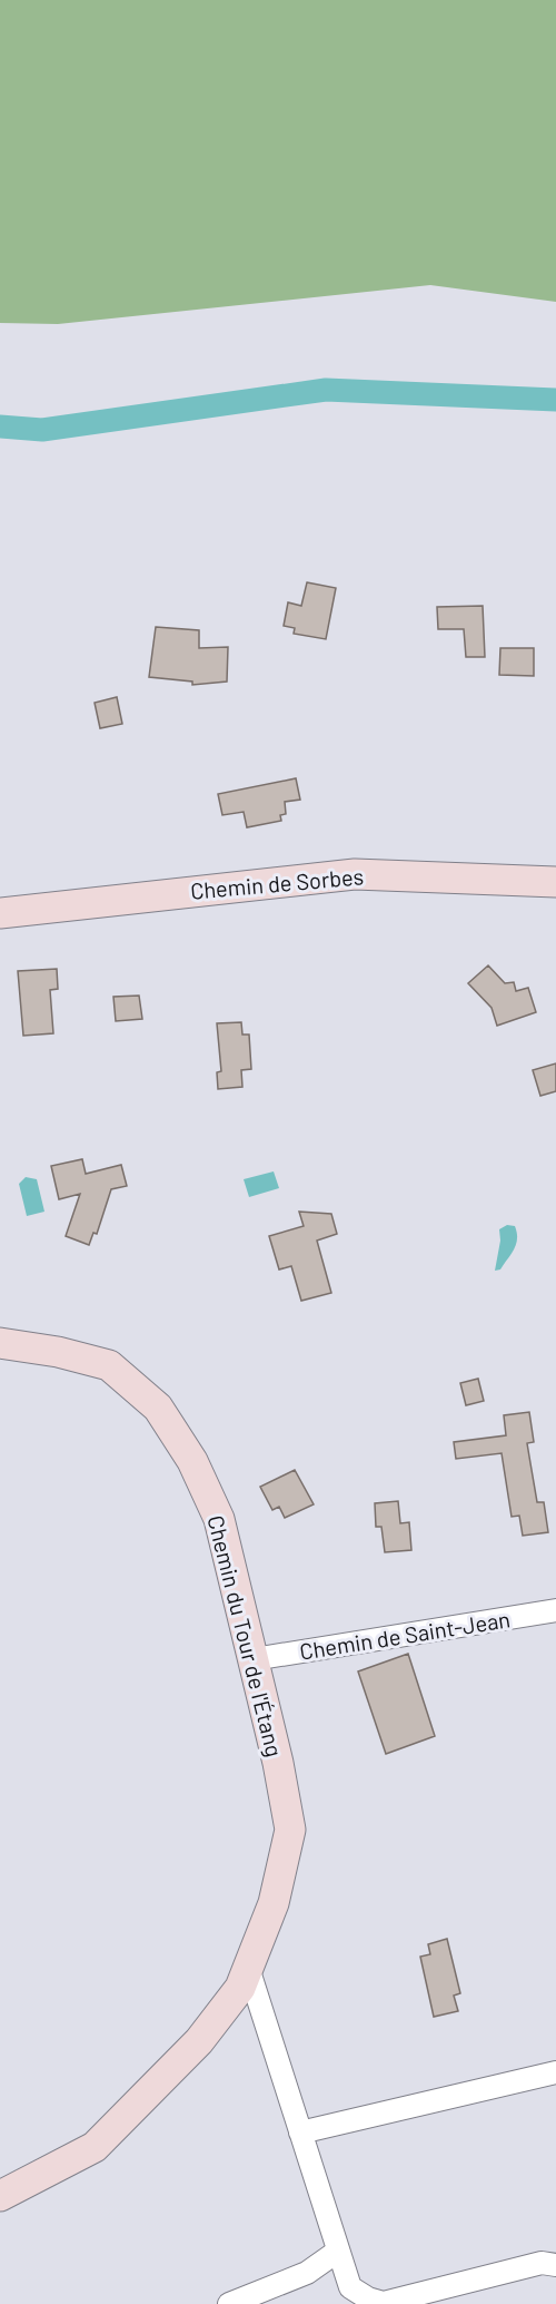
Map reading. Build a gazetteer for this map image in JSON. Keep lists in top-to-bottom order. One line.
{"streets":{"street":["Chemin de Sorbes","Chemin de Saint-Jean","Chemin du Tour de l'Étang"]},"crossings":[["Chemin de Saint-Jean","Chemin du Tour de l'Étang"]]}
